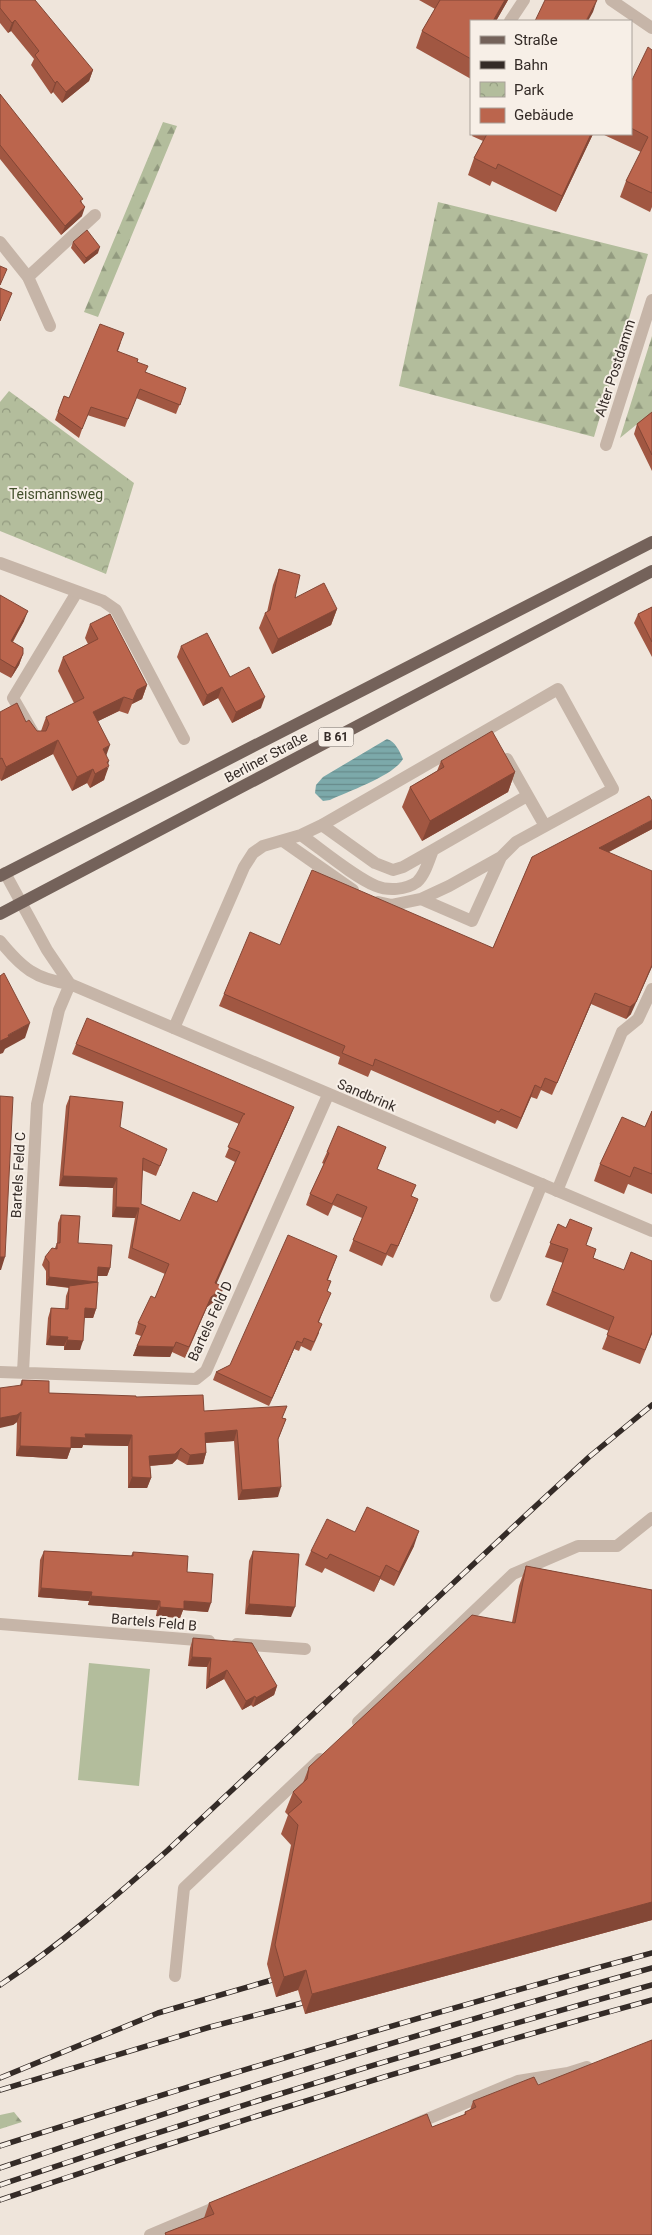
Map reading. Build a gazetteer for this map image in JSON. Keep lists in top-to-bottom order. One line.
{"streets":{"main road":["B 61","Berliner Straße"],"street":["Alter Postdamm","Sandbrink","Bartels Feld C","Bartels Feld D","Bartels Feld B"]},"crossings":[["Sandbrink","Bartels Feld C"],["Sandbrink","Bartels Feld D"],["Bartels Feld C","Bartels Feld D"]],"parks":["Teismannsweg"],"legend":["Straße","Bahn","Park","Gebäude"]}
